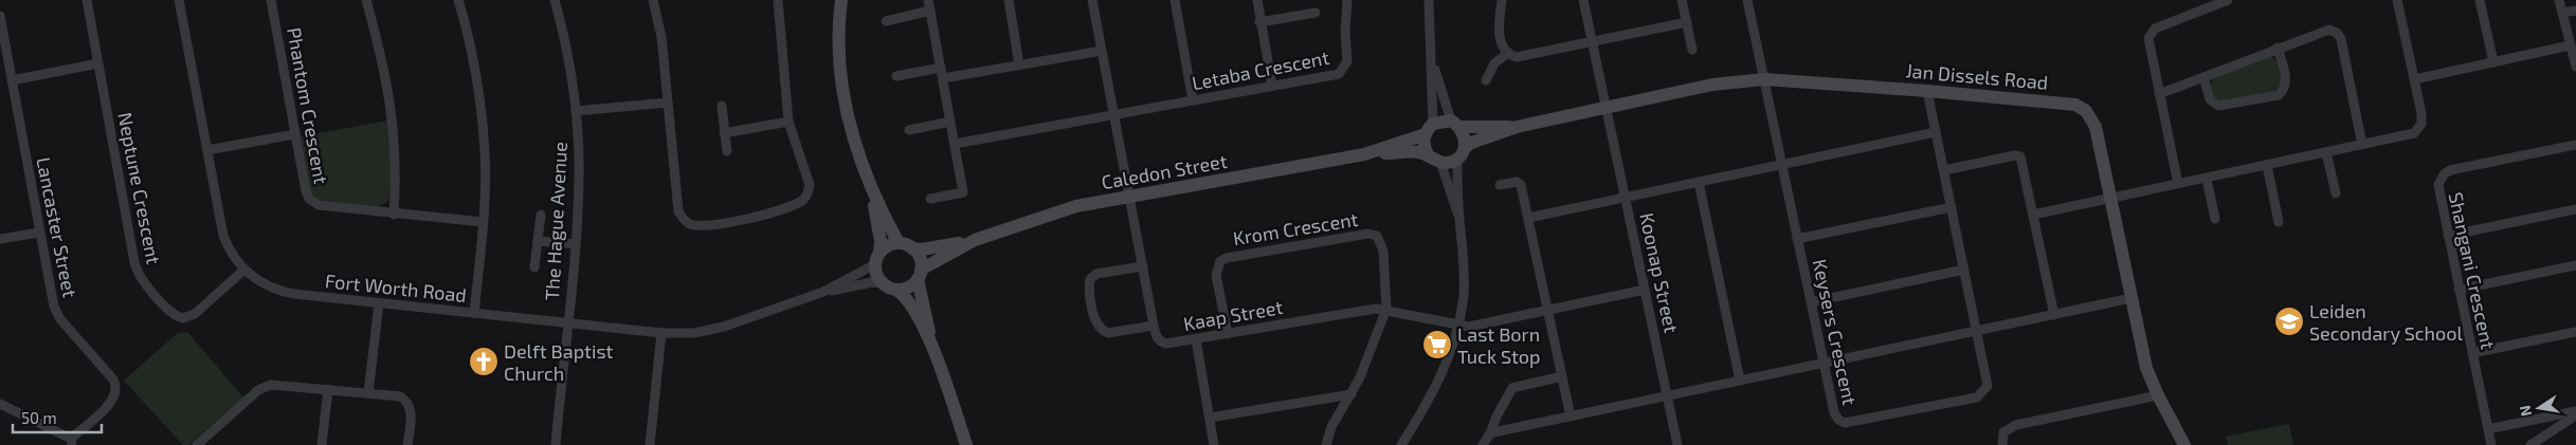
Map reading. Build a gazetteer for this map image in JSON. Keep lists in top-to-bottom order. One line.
{"streets":{"street":["Letaba Crescent","Jan Dissels Road","Phantom Crescent","Caledon Street","Neptune Crescent","The Hague Avenue","Lancaster Street","Krom Crescent","Shangani Crescent","Koonap Street","Fort Worth Road","Kaap Street","Keysers Crescent"]},"crossings":[["Letaba Crescent","Kaap Street"],["Jan Dissels Road","Caledon Street"],["Jan Dissels Road","Koonap Street"],["Jan Dissels Road","Keysers Crescent"],["Caledon Street","Fort Worth Road"],["Caledon Street","Kaap Street"],["Neptune Crescent","Fort Worth Road"],["The Hague Avenue","Fort Worth Road"],["Krom Crescent","Kaap Street"],["Koonap Street","Kaap Street"]],"places":{"school or university":["Leiden Secondary School"],"supermarket":["Last Born Tuck Stop"],"church":["Delft Baptist Church"]},"scale_bar":"50 m","north":"left"}
